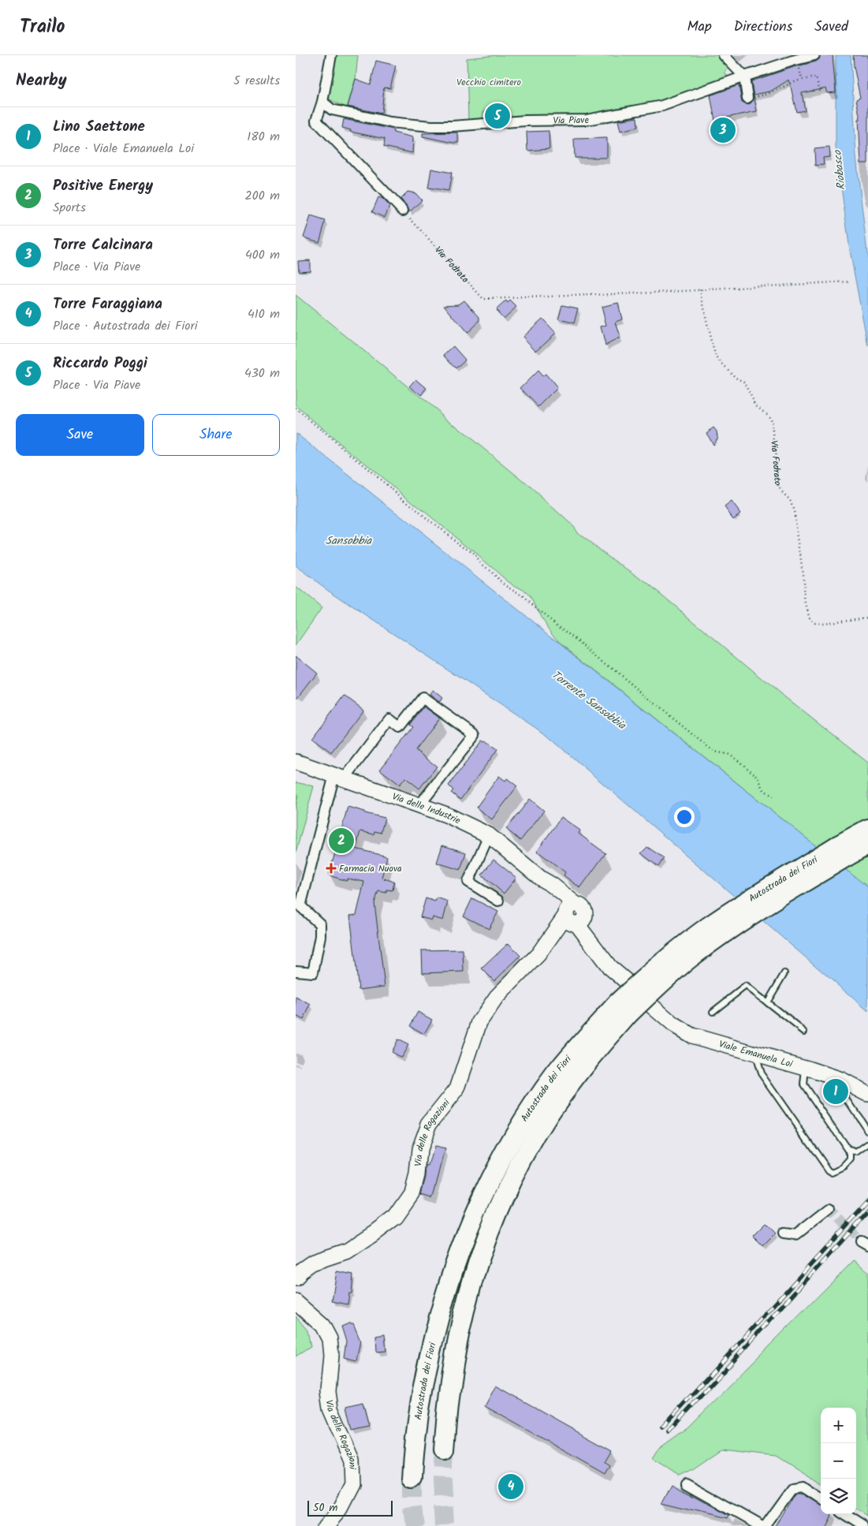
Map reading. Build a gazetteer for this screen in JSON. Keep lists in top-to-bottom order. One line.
{"streets":{"highway":["Autostrada dei Fiori"],"street":["Via Piave","Via delle Industrie","Viale Emanuela Loi","Via delle Rogazioni"],"path":["Via Fodrato"]},"crossings":[["Via delle Industrie","Via delle Rogazioni"]],"water":["Riobasco","Sansobbia","Torrente Sansobbia"],"parks":["Vecchio cimitero"],"places":{"health":["Farmacia Nuova"]},"scale_bar":"50 m","page":{"header":"Trailo","nav":["Map","Directions","Saved"],"heading":["Nearby","5 results"],"pins":["5","3","2","1","4"],"list":[{"mark":"1","name":"Lino Saettone","note":"Place · Viale Emanuela Loi","value":"180 m"},{"mark":"2","name":"Positive Energy","note":"Sports","value":"200 m"},{"mark":"3","name":"Torre Calcinara","note":"Place · Via Piave","value":"400 m"},{"mark":"4","name":"Torre Faraggiana","note":"Place · Autostrada dei Fiori","value":"410 m"},{"mark":"5","name":"Riccardo Poggi","note":"Place · Via Piave","value":"430 m"}],"buttons":["Save","Share"],"map_buttons":["+","−"],"scale":"50 m"}}
